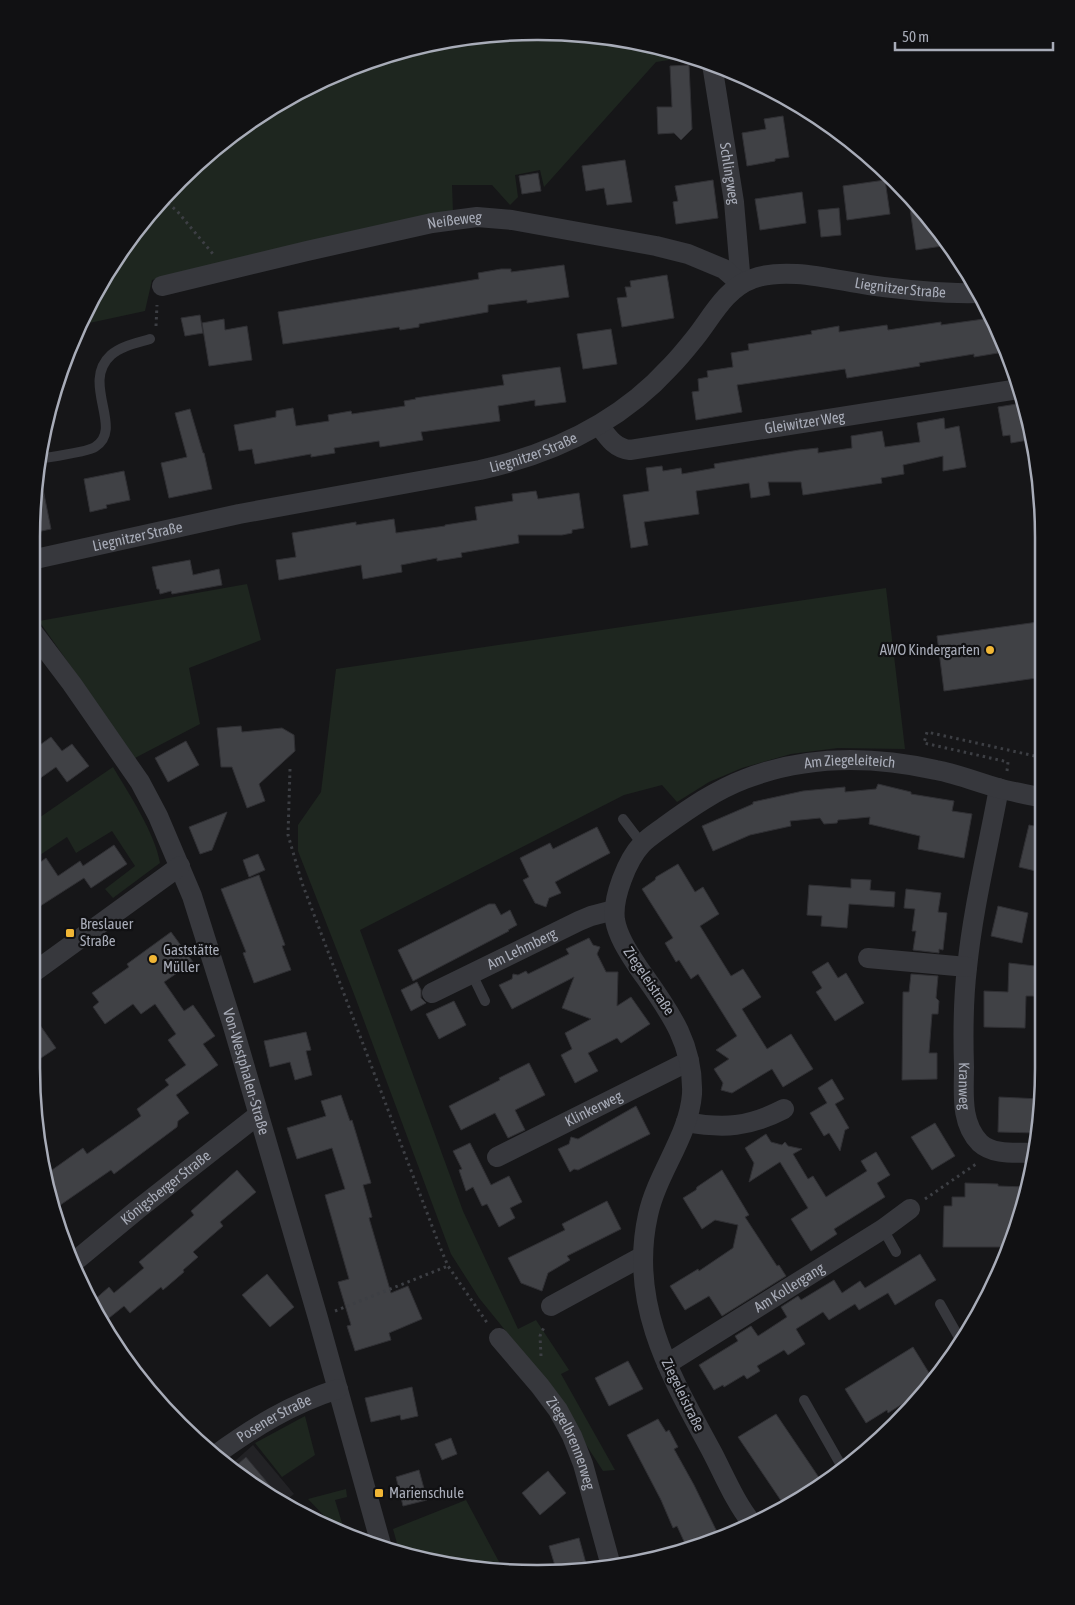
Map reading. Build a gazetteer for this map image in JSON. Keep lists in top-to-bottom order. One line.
{"streets":{"street":["Schlingweg","Neißeweg","Liegnitzer Straße","Gleiwitzer Weg","Am Ziegeleiteich","Am Lehmberg","Ziegeleistraße","Von-Westphalen-Straße","Kranweg","Klinkerweg","Königsberger Straße","Am Kollergang","Posener Straße","Ziegelbrennerweg"]},"crossings":[["Schlingweg","Neißeweg"],["Schlingweg","Liegnitzer Straße"],["Neißeweg","Liegnitzer Straße"],["Liegnitzer Straße","Gleiwitzer Weg"],["Am Ziegeleiteich","Ziegeleistraße"],["Am Ziegeleiteich","Kranweg"],["Am Lehmberg","Ziegeleistraße"],["Ziegeleistraße","Klinkerweg"],["Ziegeleistraße","Am Kollergang"],["Von-Westphalen-Straße","Königsberger Straße"],["Von-Westphalen-Straße","Posener Straße"]],"places":{"other":["AWO Kindergarten","Gaststätte Müller"],"transit":["Breslauer Straße","Marienschule"]},"scale_bar":"50 m"}
